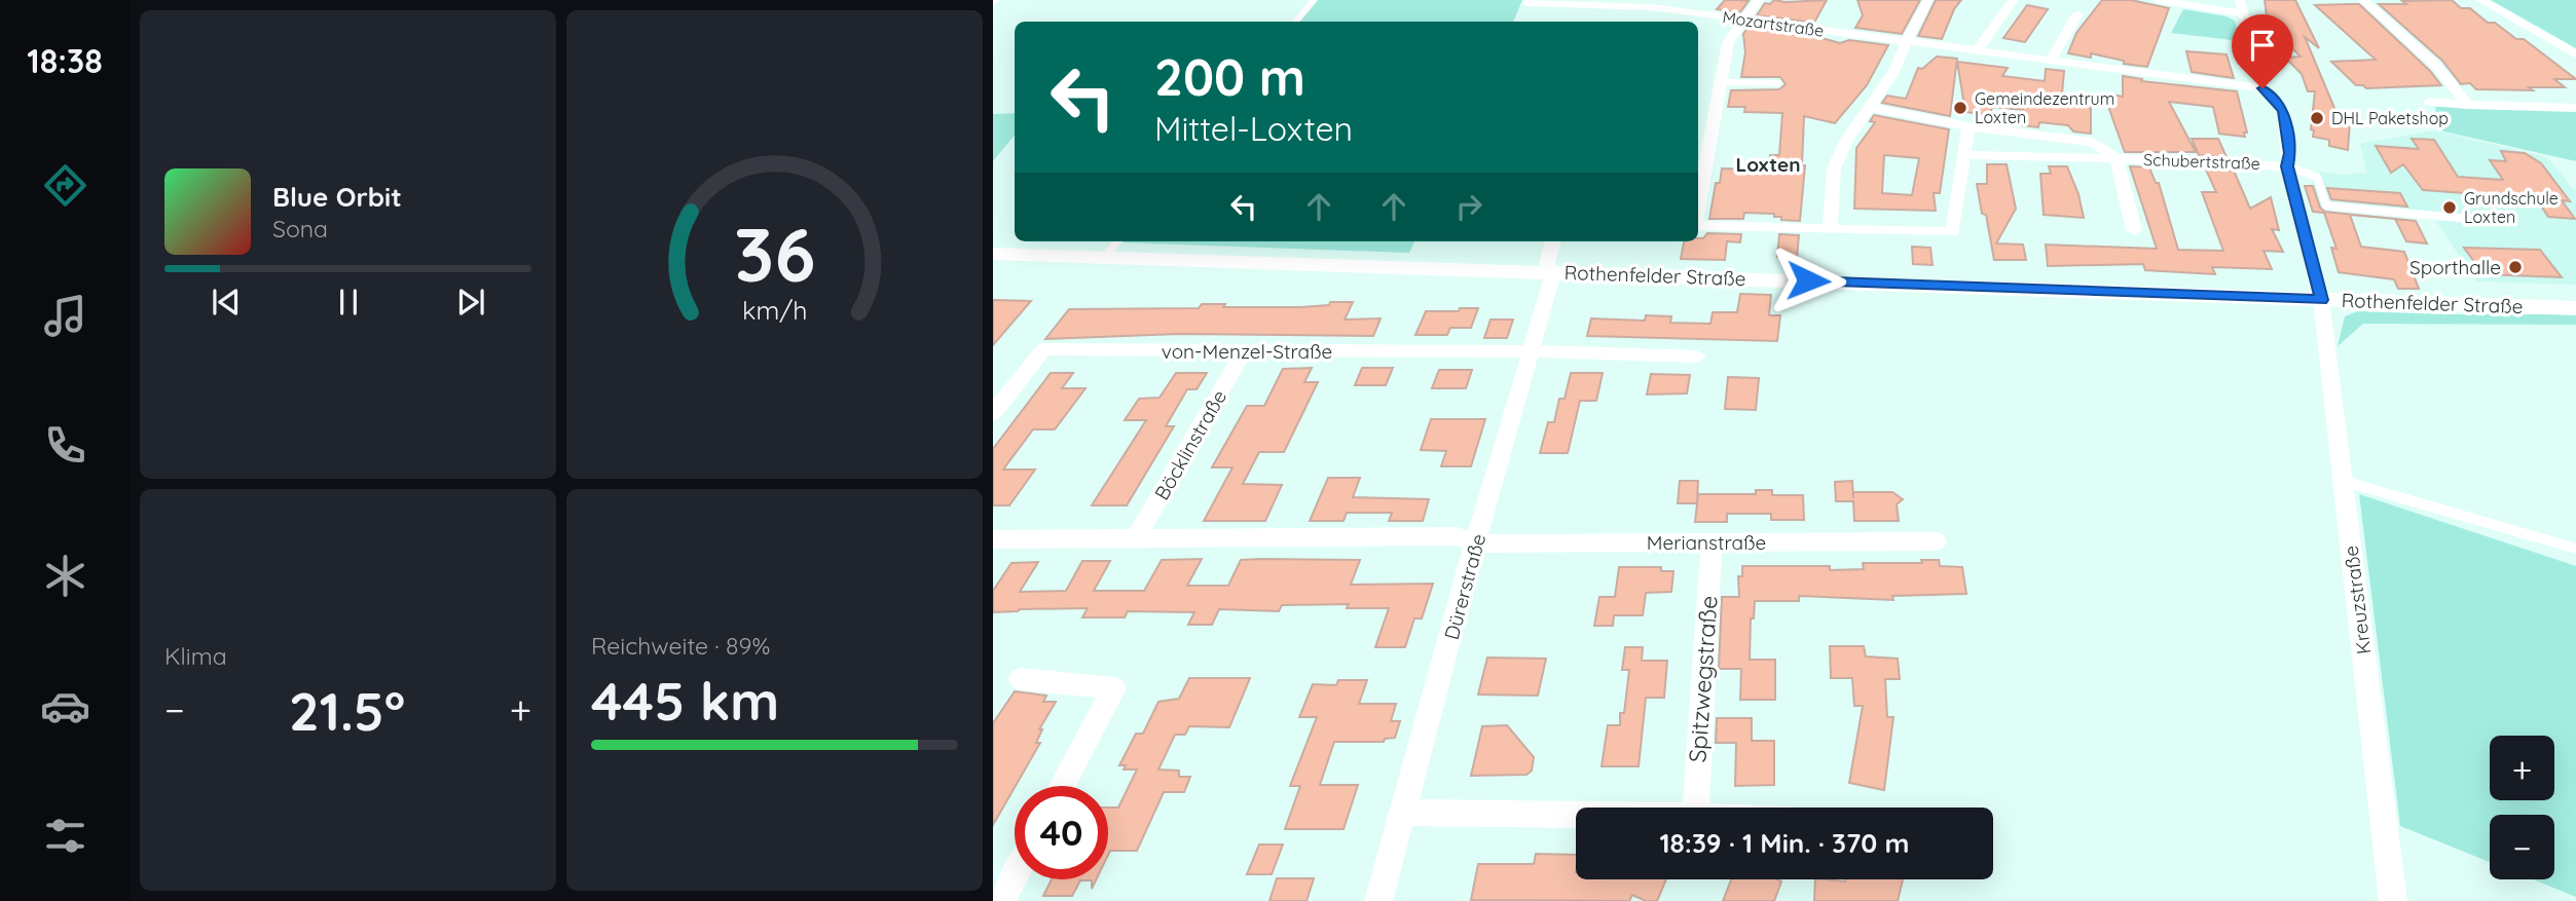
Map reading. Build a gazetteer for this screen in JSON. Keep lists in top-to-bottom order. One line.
{"streets":{"street":["Mozartstraße","Schubertstraße","Rothenfelder Straße","von-Menzel-Straße","Böcklinstraße","Merianstraße","Dürerstraße","Kreuzstraße","Spitzwegstraße"]},"crossings":[["Mozartstraße","Kreuzstraße"],["Schubertstraße","Kreuzstraße"],["Rothenfelder Straße","Dürerstraße"],["Rothenfelder Straße","Kreuzstraße"],["von-Menzel-Straße","Böcklinstraße"],["von-Menzel-Straße","Dürerstraße"],["Merianstraße","Dürerstraße"],["Merianstraße","Spitzwegstraße"]],"districts":["Loxten"],"places":["Gemeindezentrum Loxten","DHL Paketshop","Grundschule Loxten","Sporthalle"],"page":{"tabs":"18:38","turn":["200 m","Mittel-Loxten"],"song":["Blue Orbit","Sona"],"tile":["Klima",["Reichweite · 89%","445 km"]],"heat":["−","21.5°","+"],"map_buttons":["+","−"],"limit":"40","trip":"18:39 · 1 Min. · 370 m","gauge":["36","km/h"]}}
